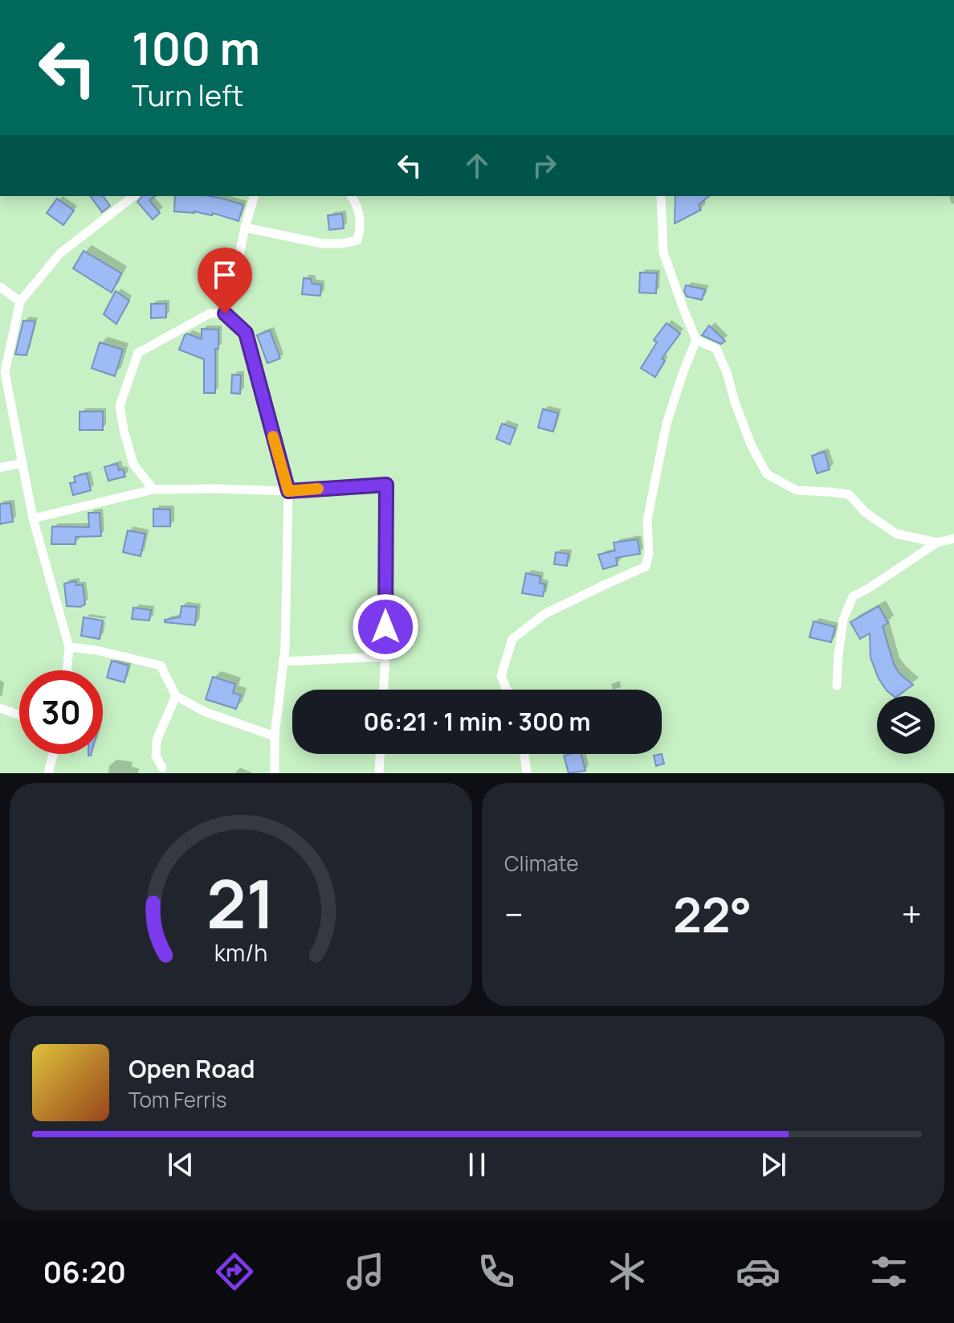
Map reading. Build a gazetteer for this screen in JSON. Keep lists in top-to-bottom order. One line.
{"page":{"turn":["100 m","Turn left"],"limit":"30","trip":"06:21 · 1 min · 300 m","tile":"Climate","heat":["−","22°","+"],"song":["Open Road","Tom Ferris"],"tabs":"06:20","gauge":["21","km/h"]}}
